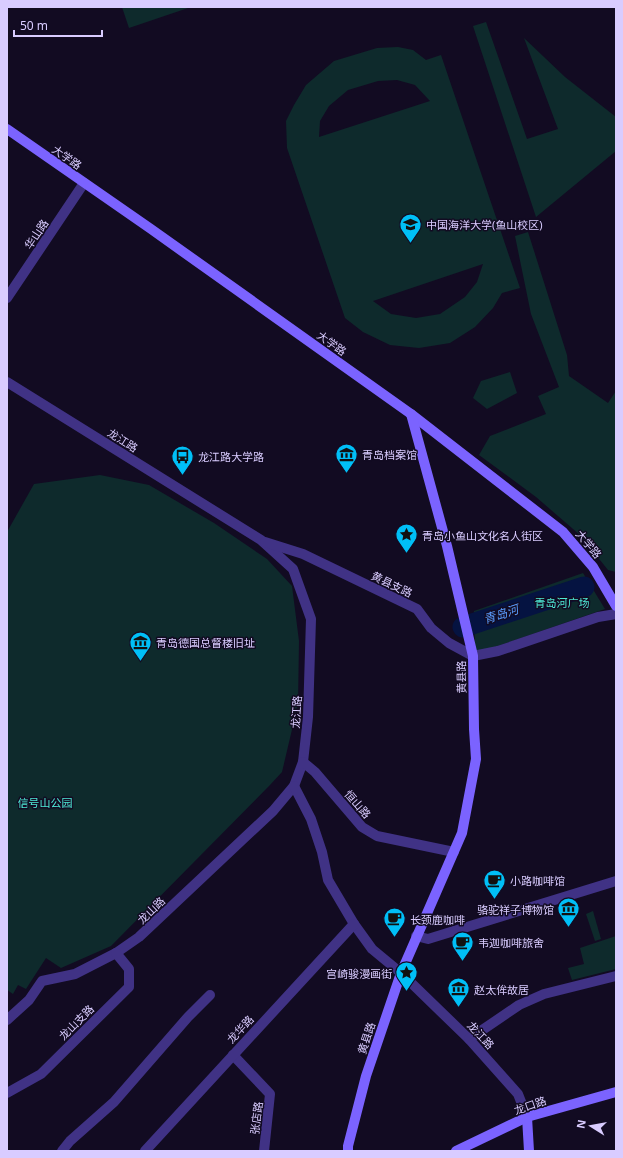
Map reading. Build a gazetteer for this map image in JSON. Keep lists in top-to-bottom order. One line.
{"streets":{"main road":["大学路","黄县路","龙口路"],"street":["华山路","龙江路","黄县支路","恒山路","龙山路","龙山支路","龙华路","张店路"]},"crossings":[["大学路","华山路"],["大学路","黄县路"],["龙江路","黄县支路"],["龙江路","黄县路"],["龙江路","恒山路"],["龙江路","龙山路"],["龙江路","龙华路"],["龙江路","龙口路"],["黄县支路","黄县路"],["黄县路","恒山路"],["龙山路","龙山支路"],["龙华路","张店路"]],"water":["青岛河"],"parks":["青岛河广场","信号山公园"],"places":{"school or university":["中国海洋大学(鱼山校区)"],"museum":["青岛档案馆","青岛德国总督楼旧址","骆驼祥子博物馆","赵太侔故居"],"bus stop":["龙江路大学路"],"place":["青岛小鱼山文化名人街区","宫崎骏漫画街"],"cafe":["小路咖啡馆","长颈鹿咖啡","韦迦咖啡旅舍"]},"scale_bar":"50 m","north":"left"}
